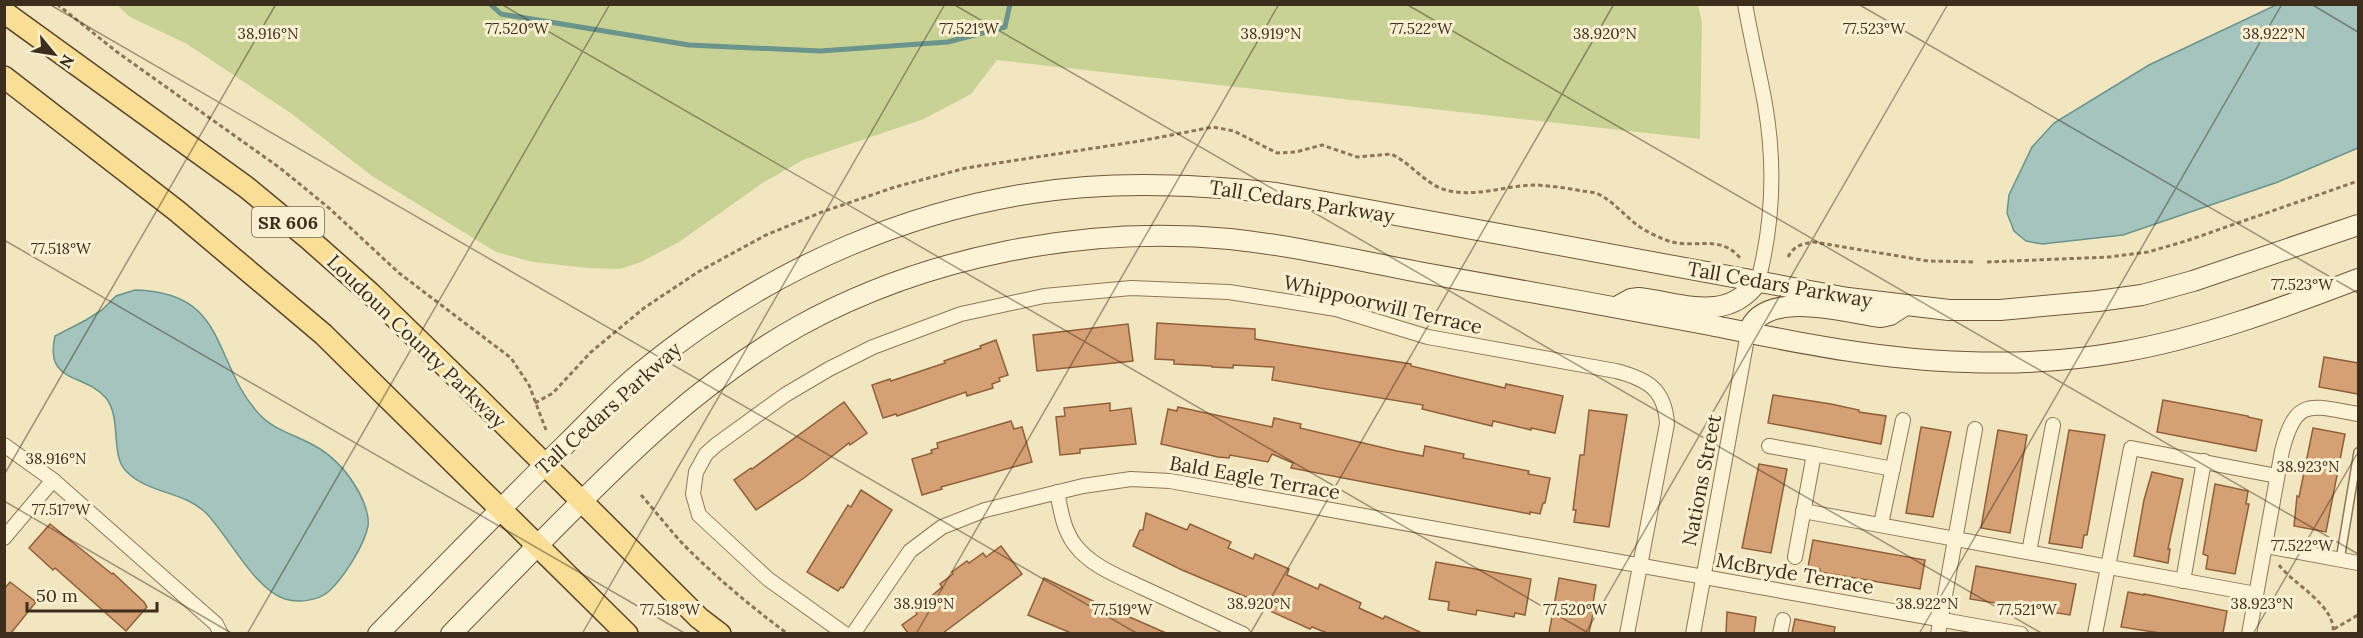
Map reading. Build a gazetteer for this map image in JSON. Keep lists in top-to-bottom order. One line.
{"streets":{"main road":["Tall Cedars Parkway","SR 606","Loudoun County Parkway"],"street":["Whippoorwill Terrace","Bald Eagle Terrace","Nations Street","McBryde Terrace"]},"crossings":[["Tall Cedars Parkway","SR 606"],["Tall Cedars Parkway","Loudoun County Parkway"],["Whippoorwill Terrace","Bald Eagle Terrace"],["Bald Eagle Terrace","Nations Street"],["Bald Eagle Terrace","McBryde Terrace"],["Nations Street","McBryde Terrace"]],"scale_bar":"50 m","north":"bottom right","coordinates":["77.520°W","77.521°W","77.522°W","77.523°W","38.916°N","38.919°N","38.920°N","38.922°N","77.518°W","38.923°N","77.517°W","77.519°W"]}
